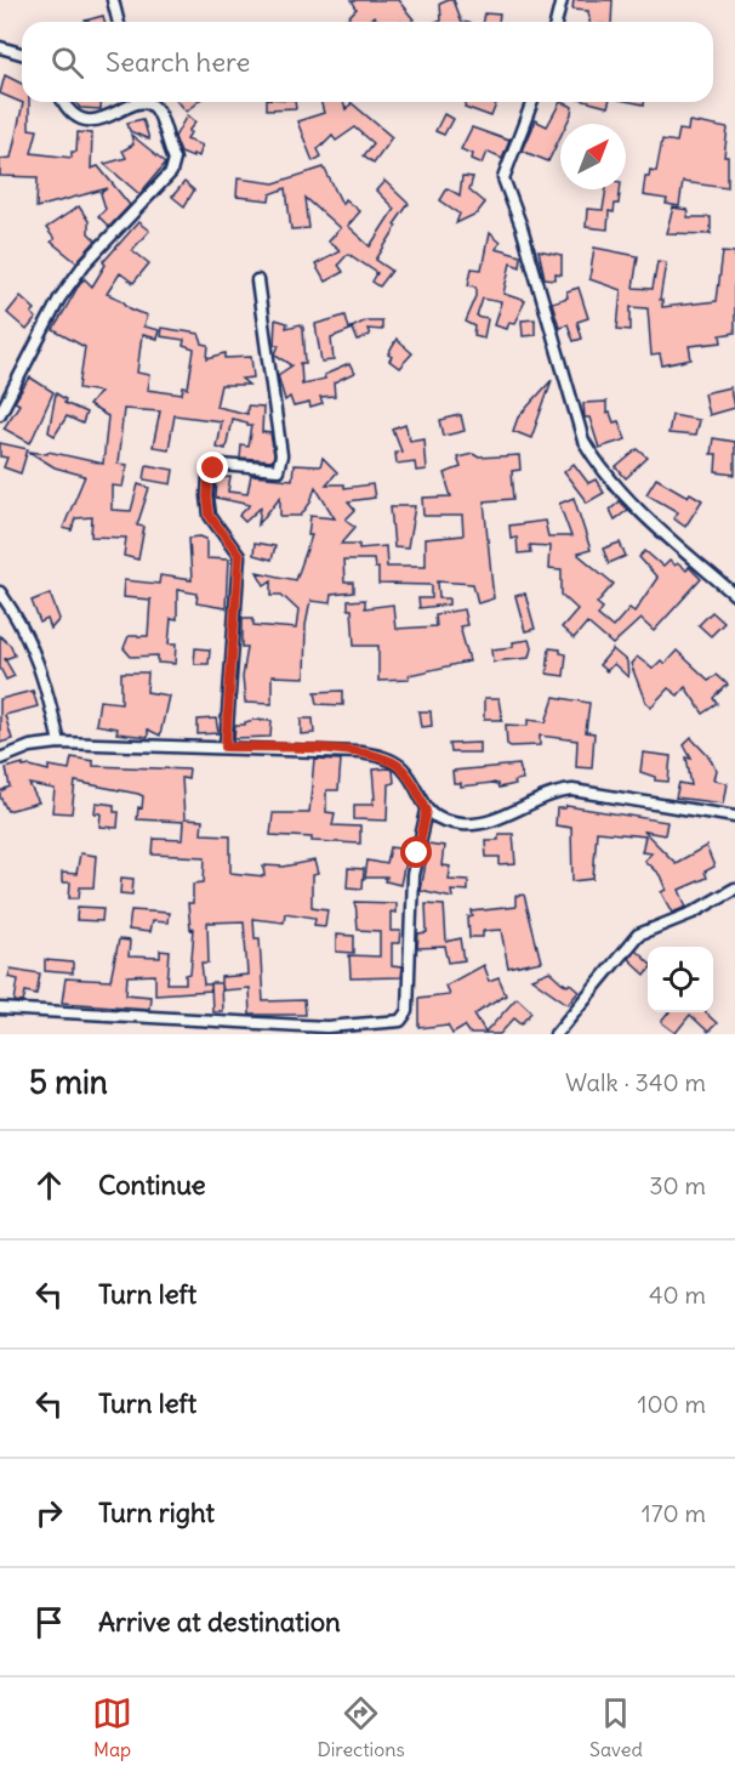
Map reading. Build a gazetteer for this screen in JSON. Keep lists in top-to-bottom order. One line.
{"north":"top right","page":{"search":"Search here","heading":["5 min","Walk · 340 m"],"list":[["Continue","30 m"],["Turn left","40 m"],["Turn left","100 m"],["Turn right","170 m"],"Arrive at destination"],"nav":["Map","Directions","Saved"]}}
